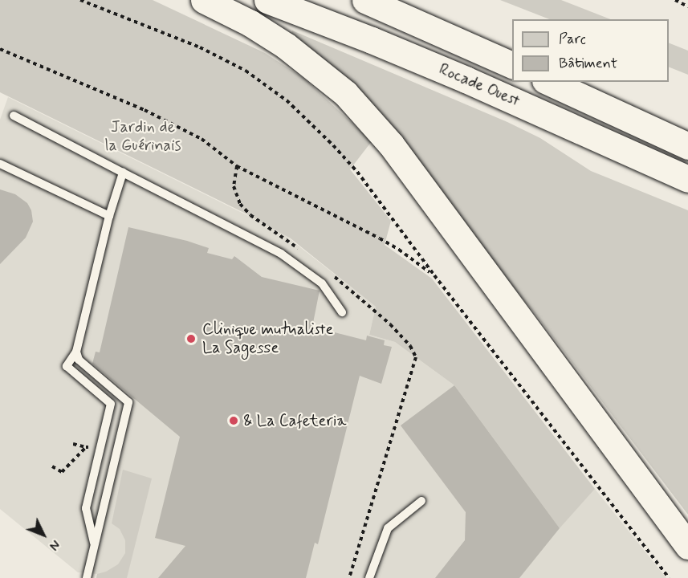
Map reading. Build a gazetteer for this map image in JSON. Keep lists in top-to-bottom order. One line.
{"streets":{"highway":["Rocade Ouest"]},"parks":["Jardin de la Guérinais"],"places":["Clinique mutualiste La Sagesse","& La Cafeteria"],"legend":["Parc","Bâtiment"],"north":"bottom right"}
